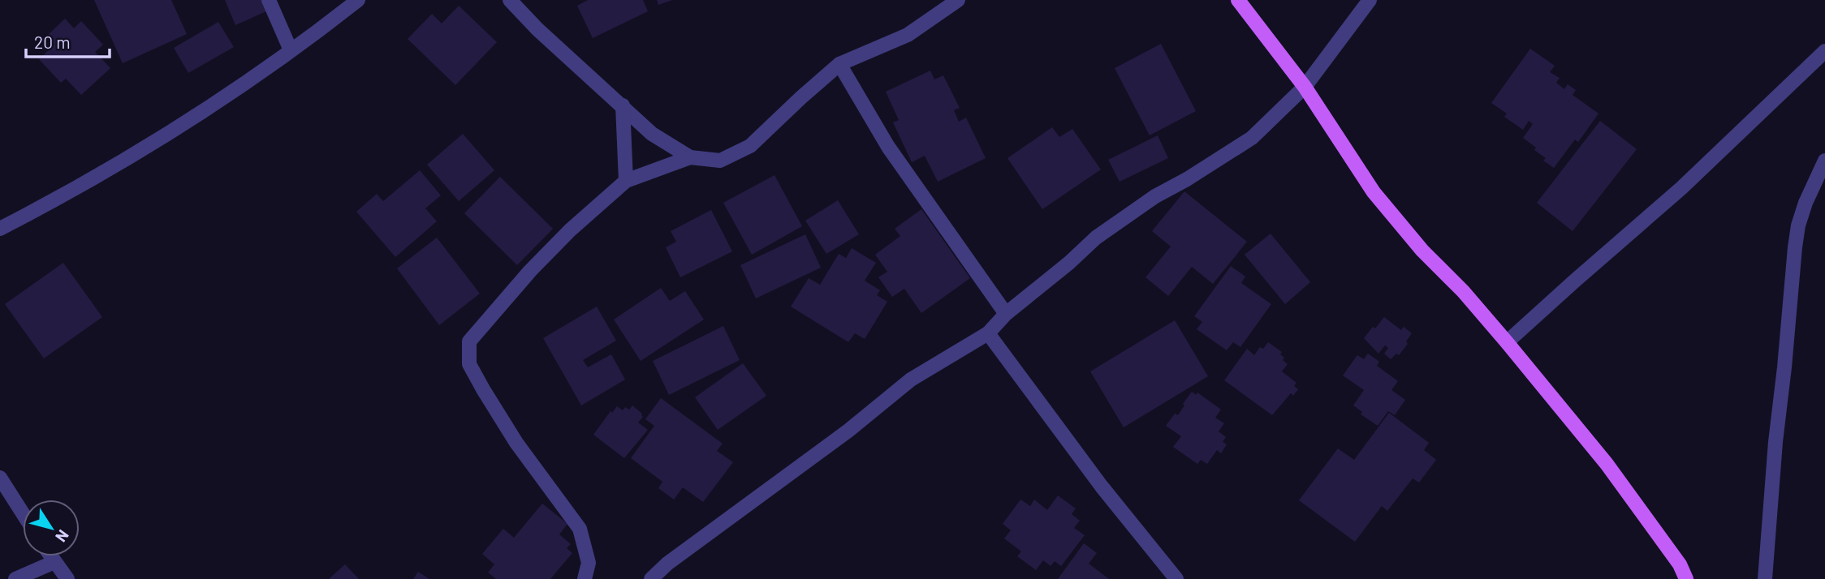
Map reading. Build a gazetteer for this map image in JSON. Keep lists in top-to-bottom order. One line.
{"scale_bar":"20 m","north":"bottom right"}
